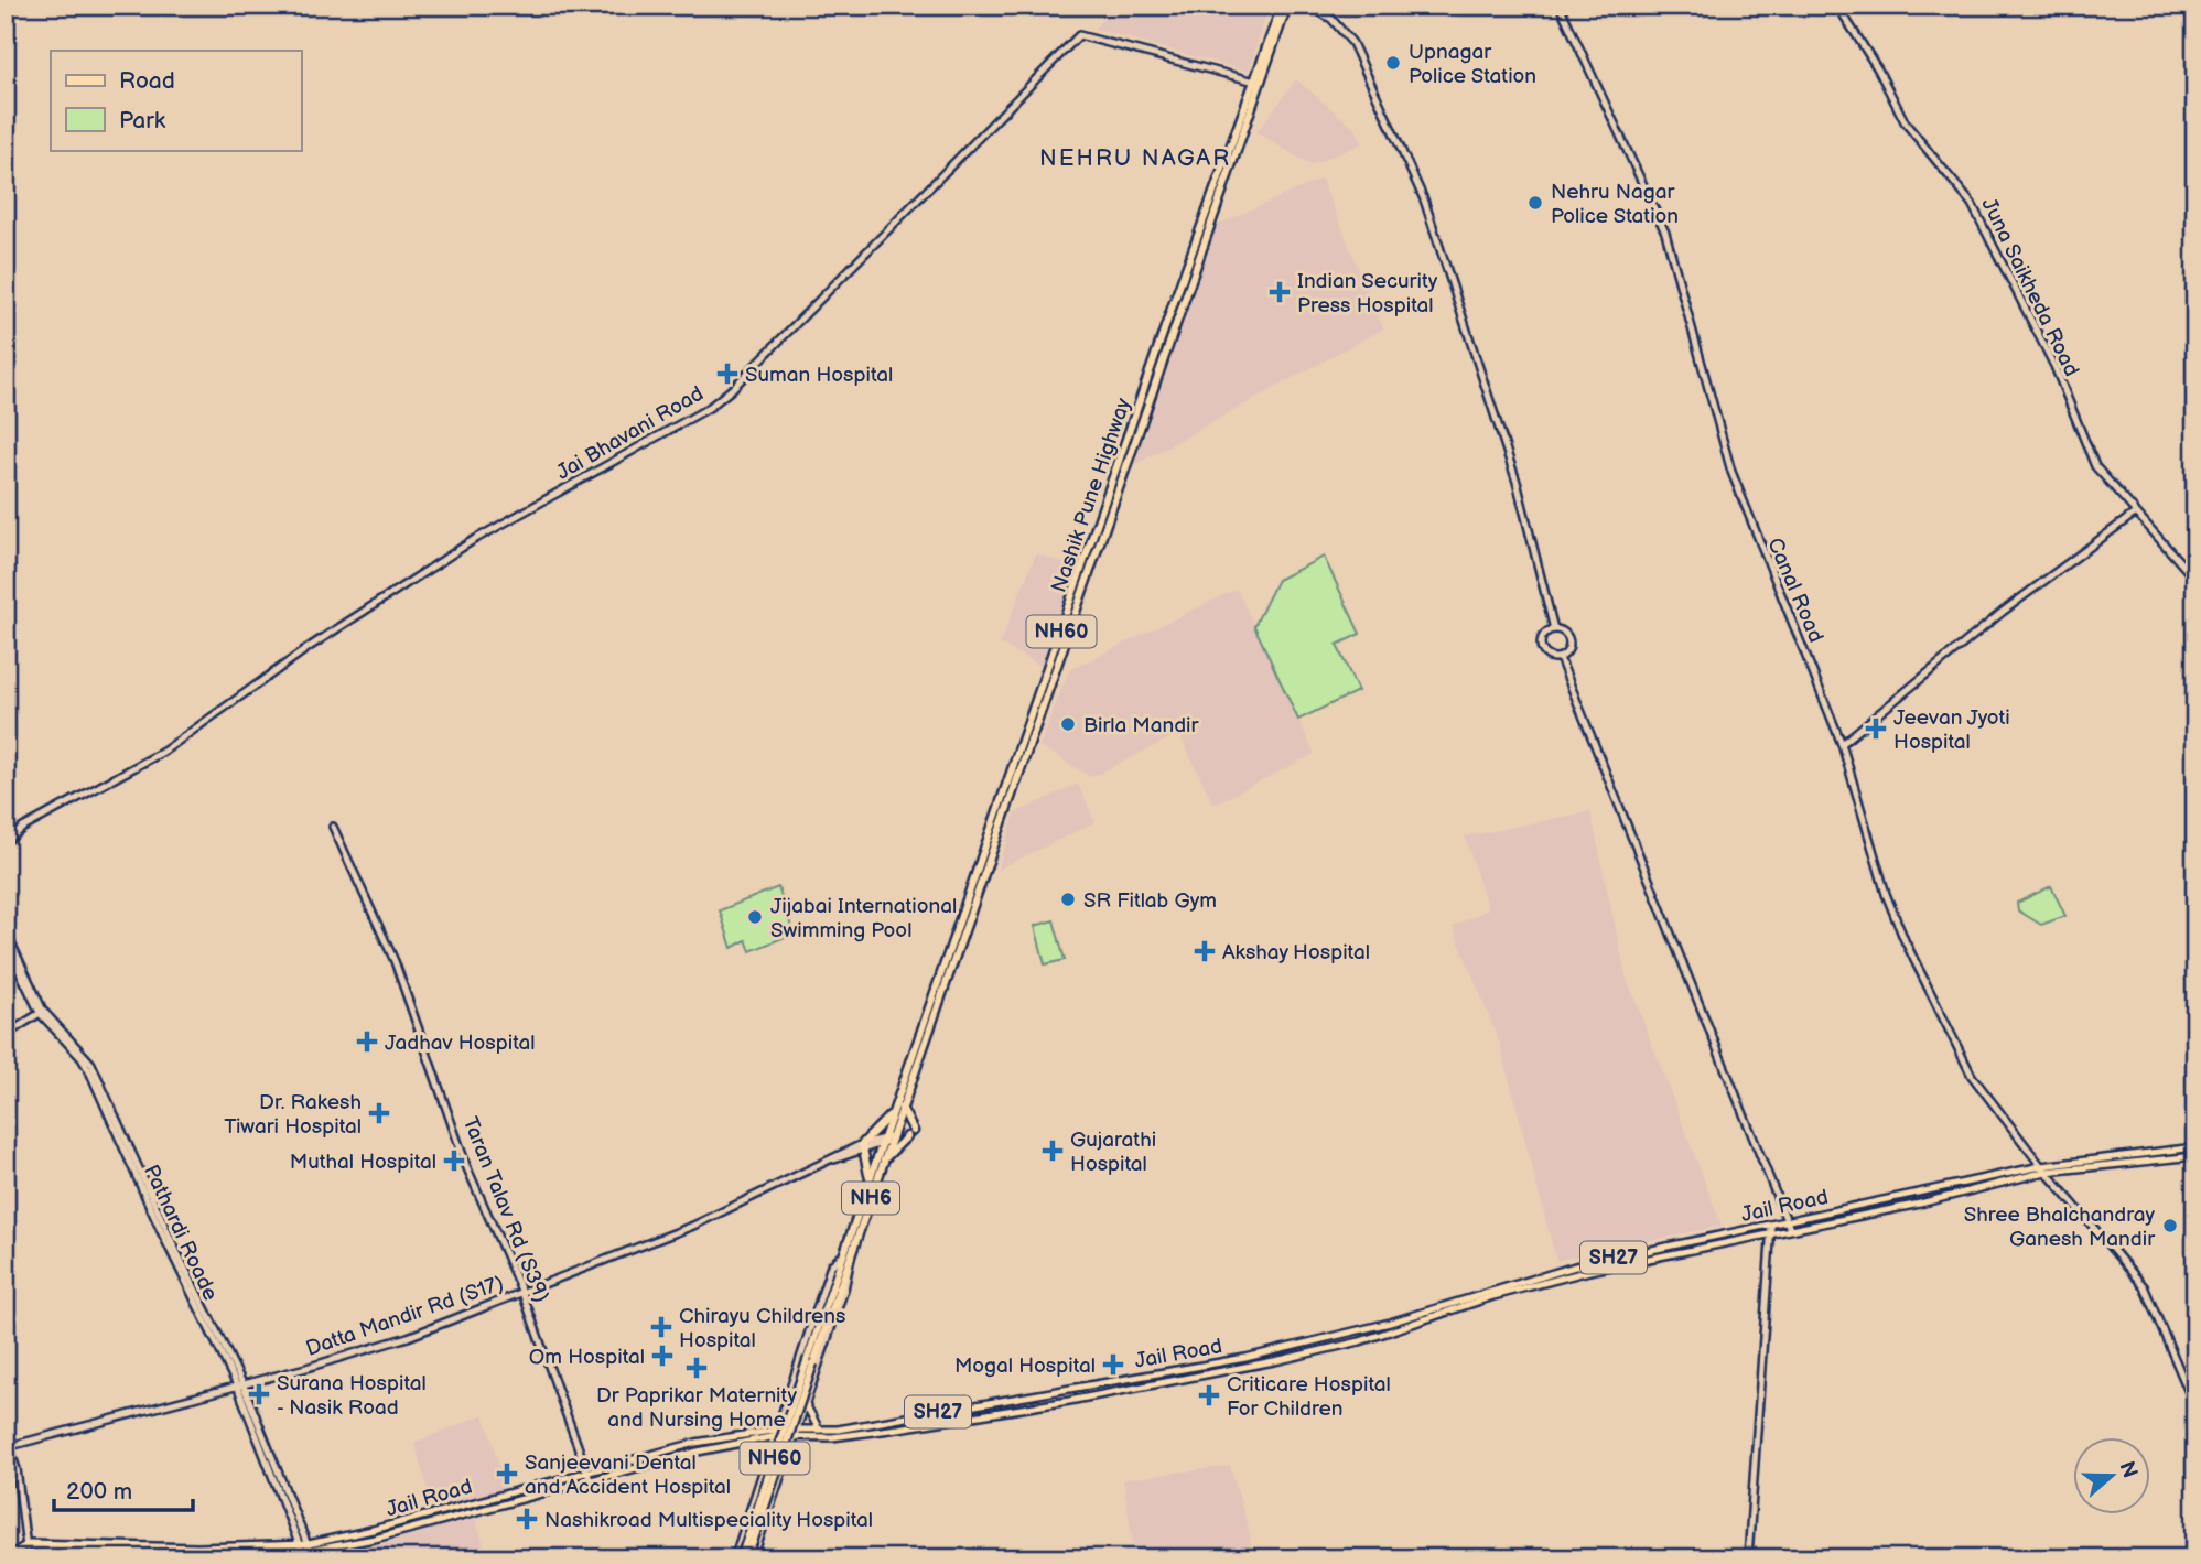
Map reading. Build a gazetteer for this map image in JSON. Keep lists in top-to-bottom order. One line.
{"streets":{"highway":["Nashik Pune Highway","NH60","NH6"],"main road":["Jail Road","SH27"],"street":["Juna Saikheda Road","Jai Bhavani Road","Canal Road","Taran Talav Rd (S39)","Pathardi Roade","Datta Mandir Rd (S17)"]},"crossings":[["Jai Bhavani Road","Nashik Pune Highway"],["Nashik Pune Highway","NH60"],["Nashik Pune Highway","NH6"],["Nashik Pune Highway","Datta Mandir Rd (S17)"],["Canal Road","Jail Road"],["NH60","NH6"],["Jail Road","Taran Talav Rd (S39)"],["Jail Road","Pathardi Roade"],["Taran Talav Rd (S39)","Datta Mandir Rd (S17)"],["Pathardi Roade","Datta Mandir Rd (S17)"]],"districts":["NEHRU NAGAR"],"places":{"other":["Upnagar Police Station","Nehru Nagar Police Station","Birla Mandir","SR Fitlab Gym","Jijabai International Swimming Pool","Shree Bhalchandray Ganesh Mandir"],"health":["Indian Security Press Hospital","Suman Hospital","Jeevan Jyoti Hospital","Akshay Hospital","Jadhav Hospital","Dr. Rakesh Tiwari Hospital","Gujarathi Hospital","Muthal Hospital","Chirayu Childrens Hospital","Om Hospital","Mogal Hospital","Dr Paprikar Maternity and Nursing Home","Surana Hospital - Nasik Road","Criticare Hospital For Children","Sanjeevani Dental and Accident Hospital","Nashikroad Multispeciality Hospital"]},"legend":["Road","Park"],"scale_bar":"200 m","north":"right"}
